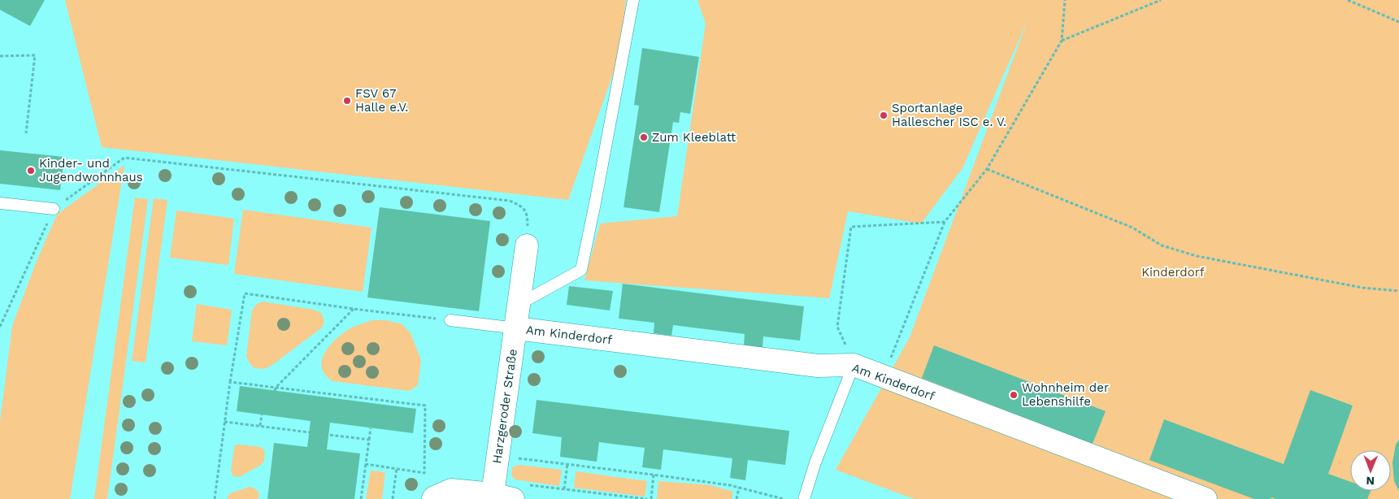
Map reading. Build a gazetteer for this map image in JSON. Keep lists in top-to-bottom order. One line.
{"streets":{"street":["Am Kinderdorf","Harzgeroder Straße"]},"crossings":[["Am Kinderdorf","Harzgeroder Straße"]],"parks":["Kinderdorf"],"places":["FSV 67 Halle e.V.","Sportanlage Hallescher ISC e. V.","Zum Kleeblatt","Kinder- und Jugendwohnhaus","Wohnheim der Lebenshilfe"],"north":"bottom"}
